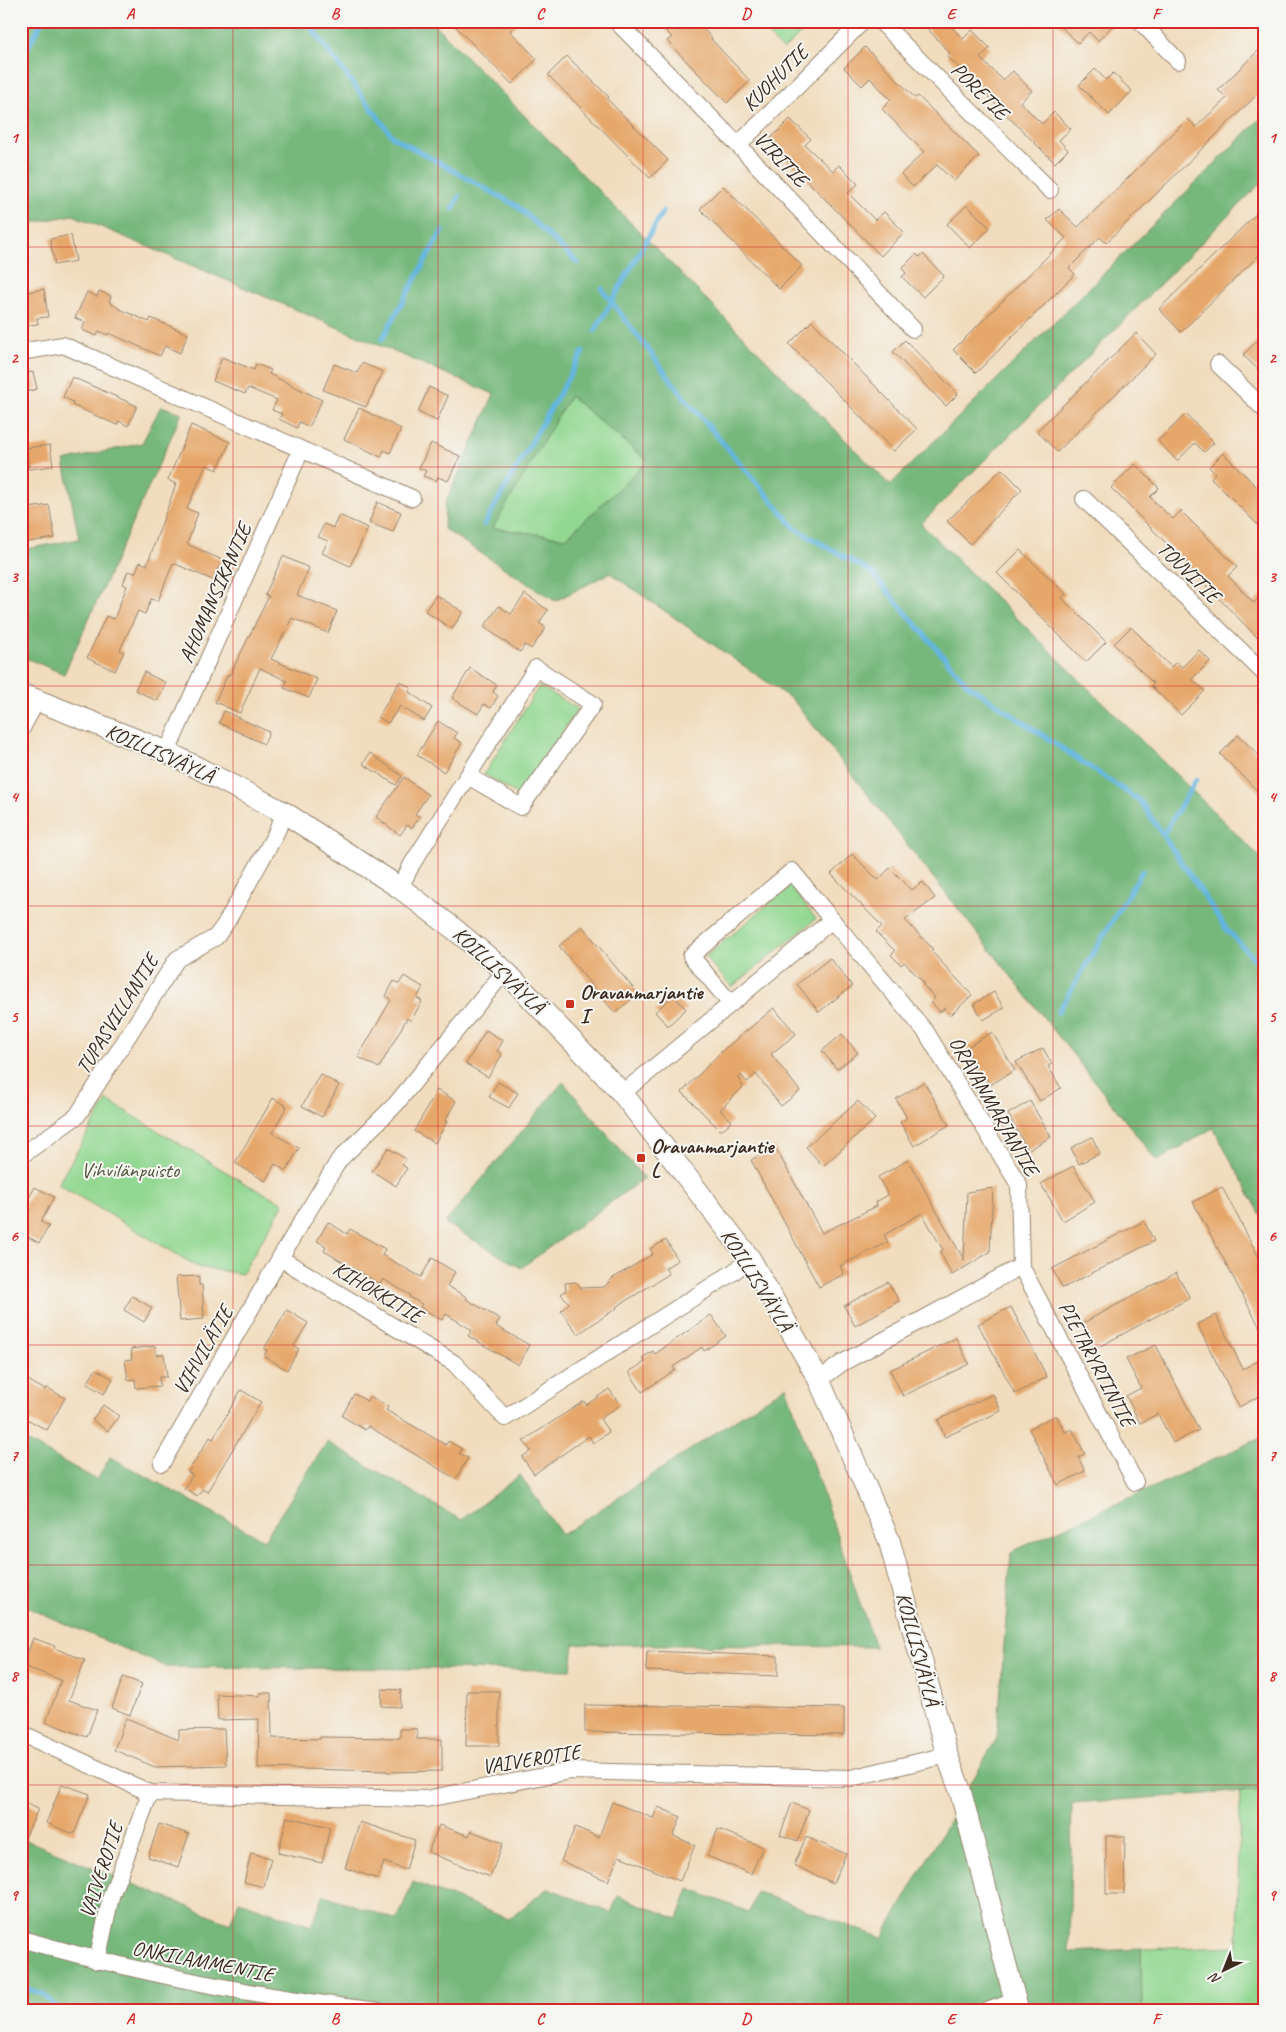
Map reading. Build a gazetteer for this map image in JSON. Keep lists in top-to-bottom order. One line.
{"streets":{"street":["KUOHUTIE","PORETIE","VIRITIE","TOUVITIE","AHOMANSIKANTIE","KOILLISVÄYLÄ","TUPASVILLANTIE","ORAVANMARJANTIE","KIHOKKITIE","VIHVILÄTIE","PIETARYRTINTIE","VAIVEROTIE","ONKILAMMENTIE"]},"crossings":[["KUOHUTIE","VIRITIE"],["AHOMANSIKANTIE","KOILLISVÄYLÄ"],["KOILLISVÄYLÄ","TUPASVILLANTIE"],["KOILLISVÄYLÄ","KIHOKKITIE"],["KOILLISVÄYLÄ","VAIVEROTIE"],["ORAVANMARJANTIE","PIETARYRTINTIE"],["KIHOKKITIE","VIHVILÄTIE"],["VAIVEROTIE","ONKILAMMENTIE"]],"parks":["Vihvilänpuisto"],"places":{"transit":["Oravanmarjantie I","Oravanmarjantie L"]},"north":"bottom left","grid":{"columns":["A","B","C","D","E","F"],"rows":["1","2","3","4","5","6","7","8","9"]}}
